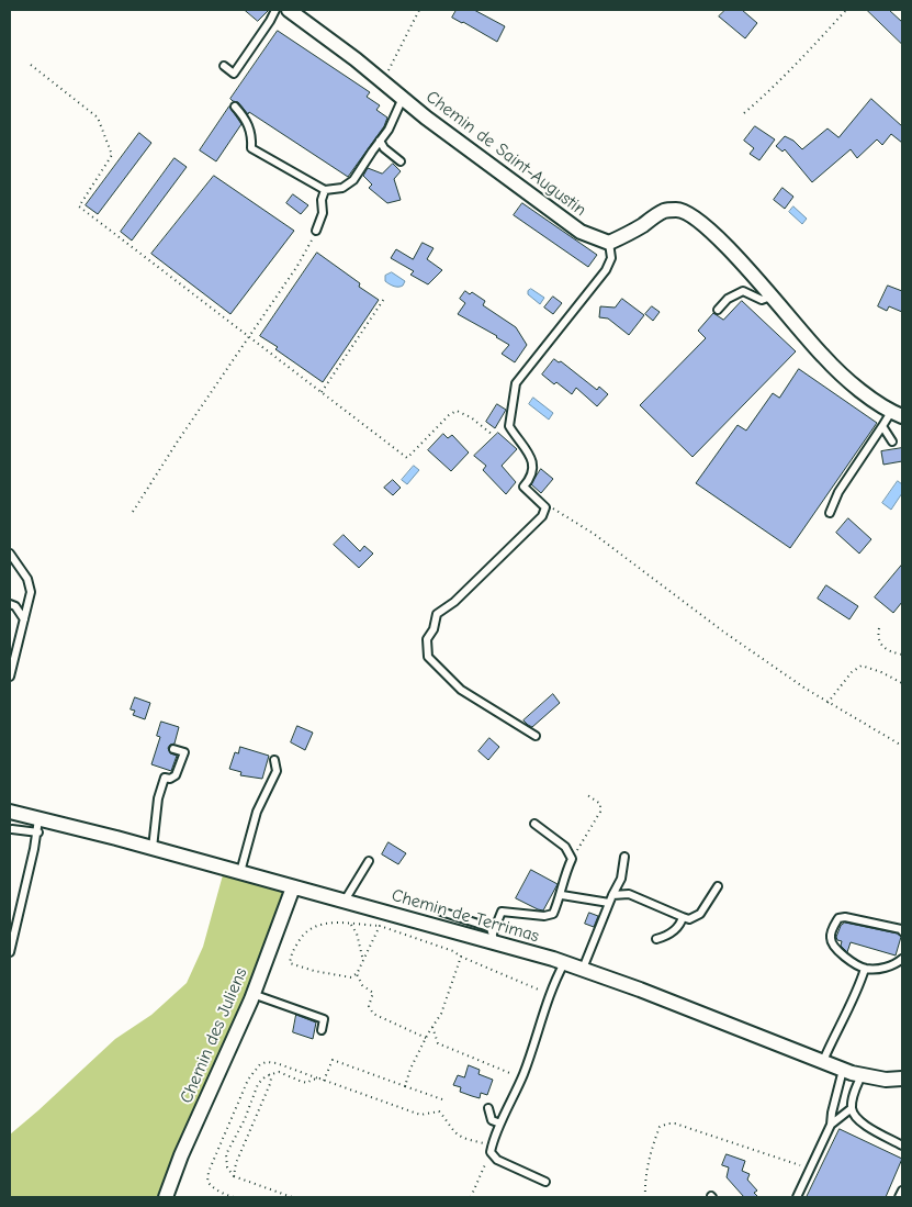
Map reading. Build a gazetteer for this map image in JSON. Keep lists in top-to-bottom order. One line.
{"streets":{"street":["Chemin de Saint-Augustin","Chemin de Terrimas","Chemin des Juliens"]},"crossings":[["Chemin de Terrimas","Chemin des Juliens"]]}
